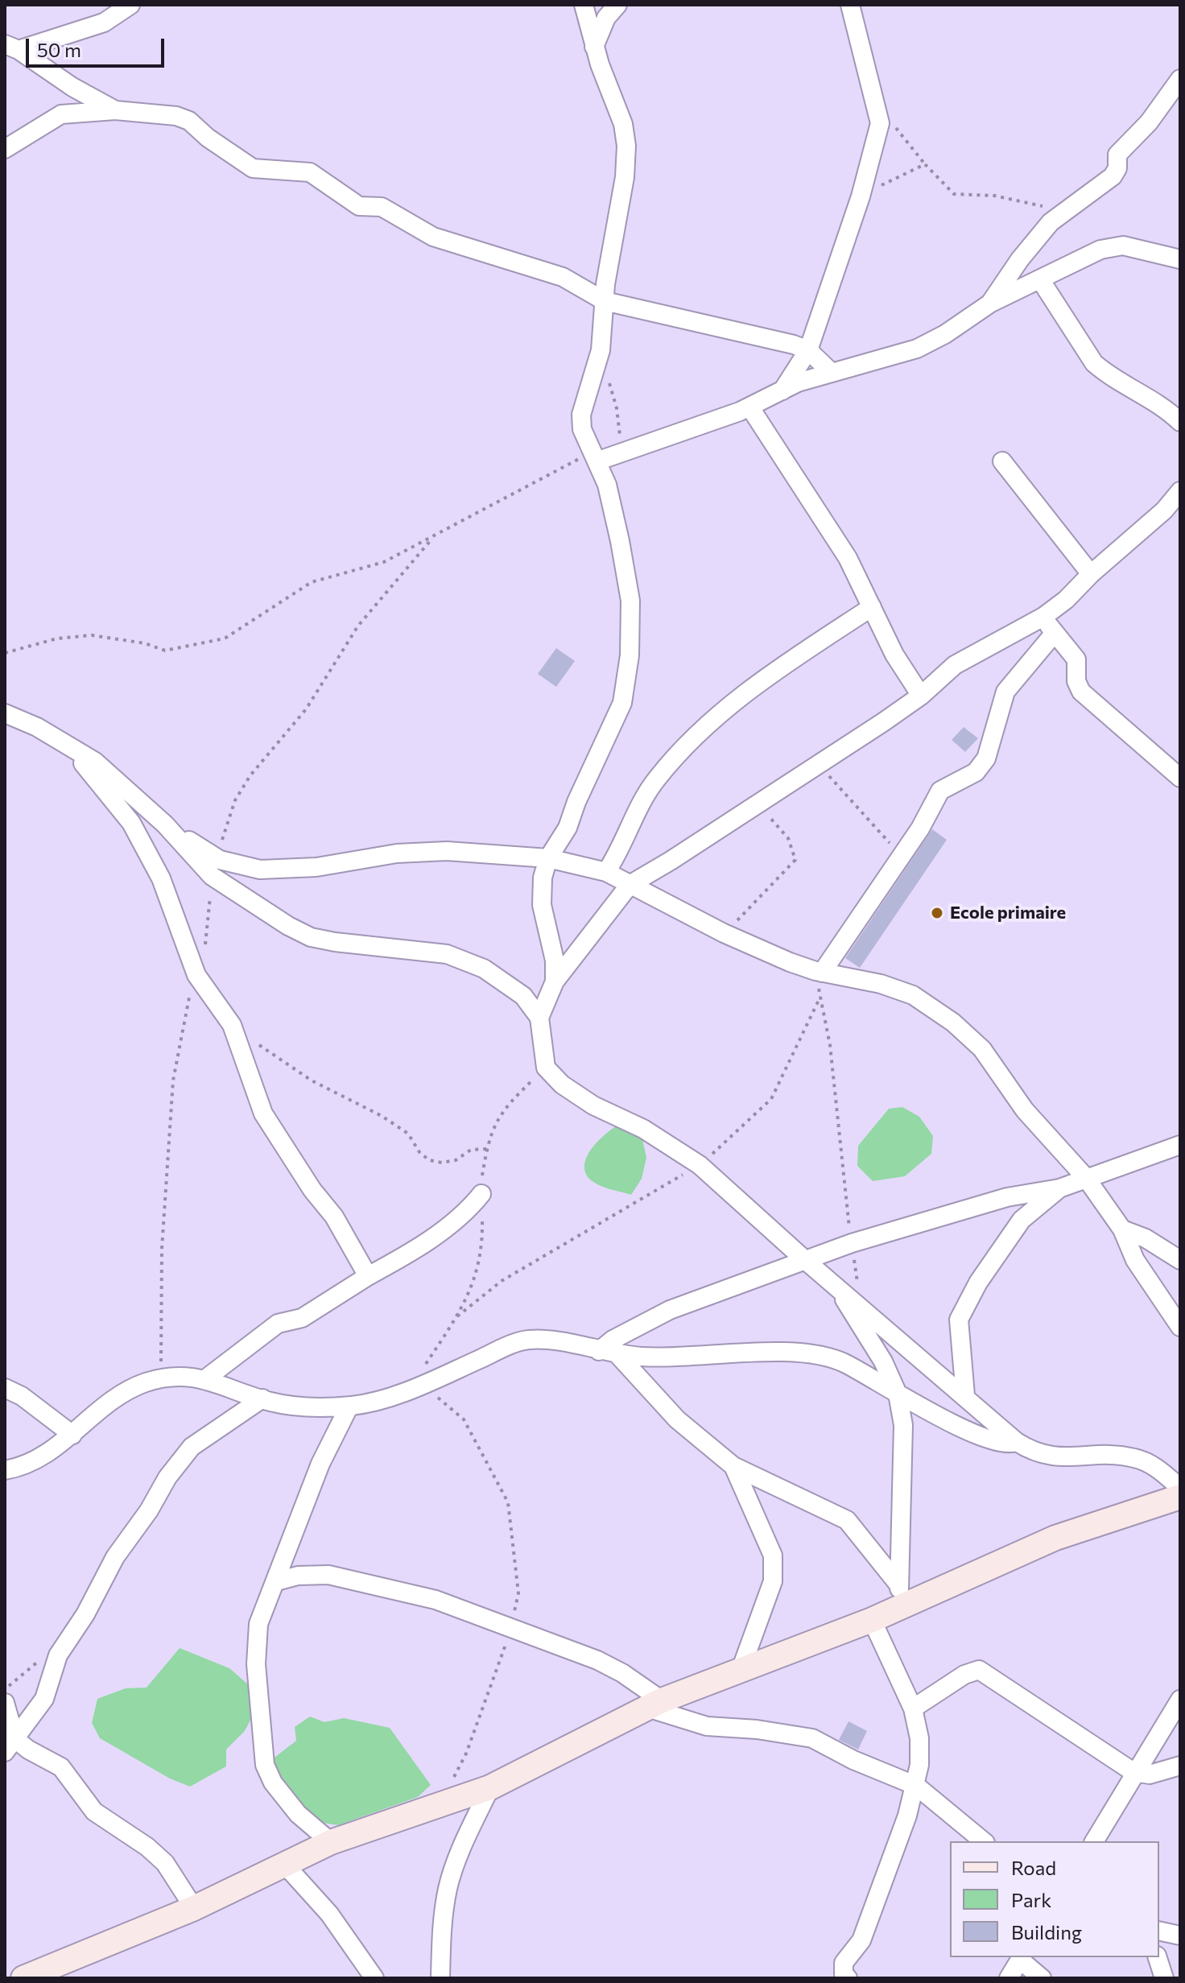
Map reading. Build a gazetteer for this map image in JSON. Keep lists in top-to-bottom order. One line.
{"places":["Ecole primaire"],"legend":["Road","Park","Building"],"scale_bar":"50 m"}
